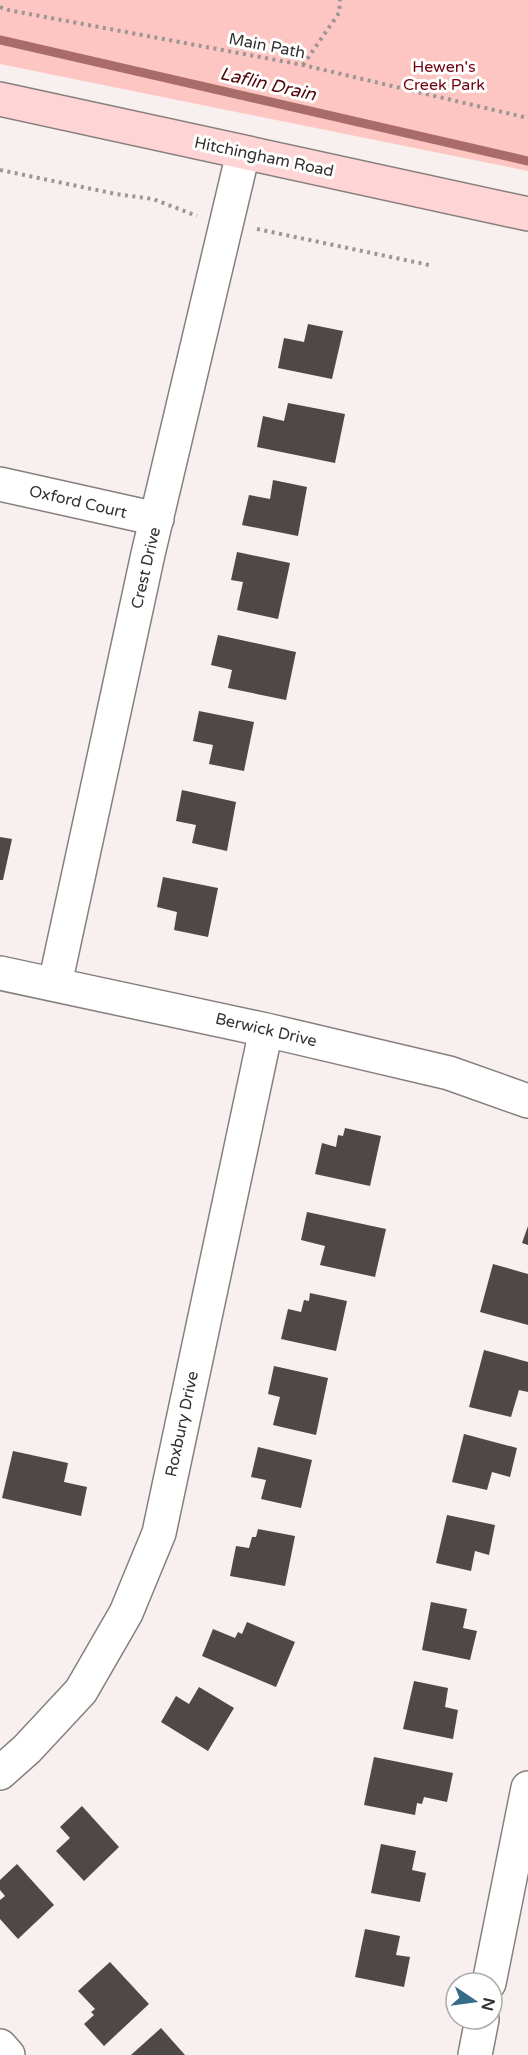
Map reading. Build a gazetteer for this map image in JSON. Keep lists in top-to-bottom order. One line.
{"streets":{"street":["Hitchingham Road","Oxford Court","Crest Drive","Berwick Drive","Roxbury Drive"],"path":["Main Path"]},"crossings":[["Hitchingham Road","Crest Drive"],["Oxford Court","Crest Drive"],["Crest Drive","Berwick Drive"],["Berwick Drive","Roxbury Drive"]],"water":["Laflin Drain"],"parks":["Hewen's Creek Park"],"north":"right"}
